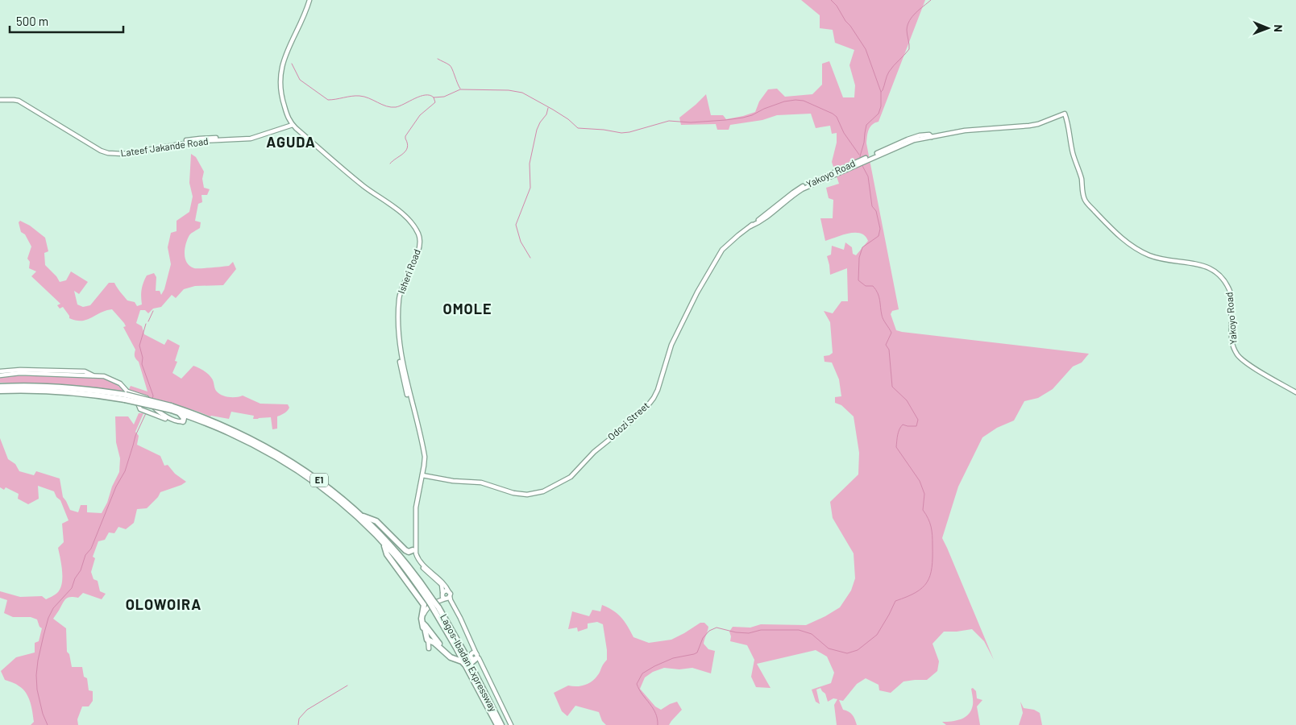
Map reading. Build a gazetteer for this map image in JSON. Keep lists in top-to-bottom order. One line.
{"streets":{"highway":["E1","Lagos-Ibadan Expressway"],"main road":["Lateef Jakande Road","Yakoyo Road","Isheri Road","Odozi Street"]},"crossings":[["Lateef Jakande Road","Isheri Road"],["Yakoyo Road","Odozi Street"],["Isheri Road","Odozi Street"]],"districts":["AGUDA","OMOLE","OLOWOIRA"],"scale_bar":"500 m","north":"right"}
